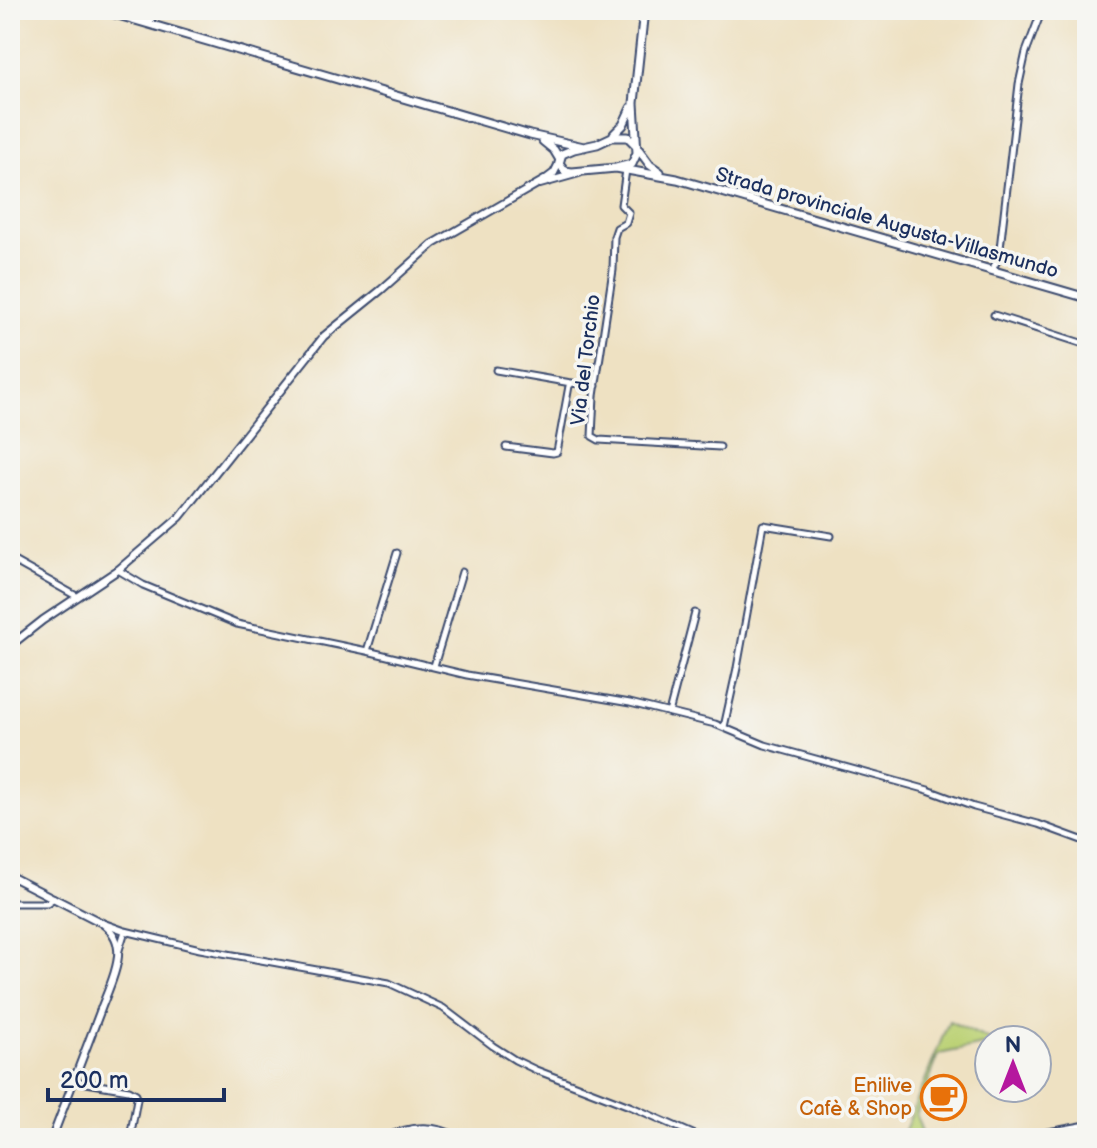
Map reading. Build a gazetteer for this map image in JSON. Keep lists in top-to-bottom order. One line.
{"streets":{"main road":["Strada provinciale Augusta-Villasmundo"],"street":["Via del Torchio"]},"places":{"cafe":["Enilive Cafè & Shop"]},"scale_bar":"200 m","north":"top"}
